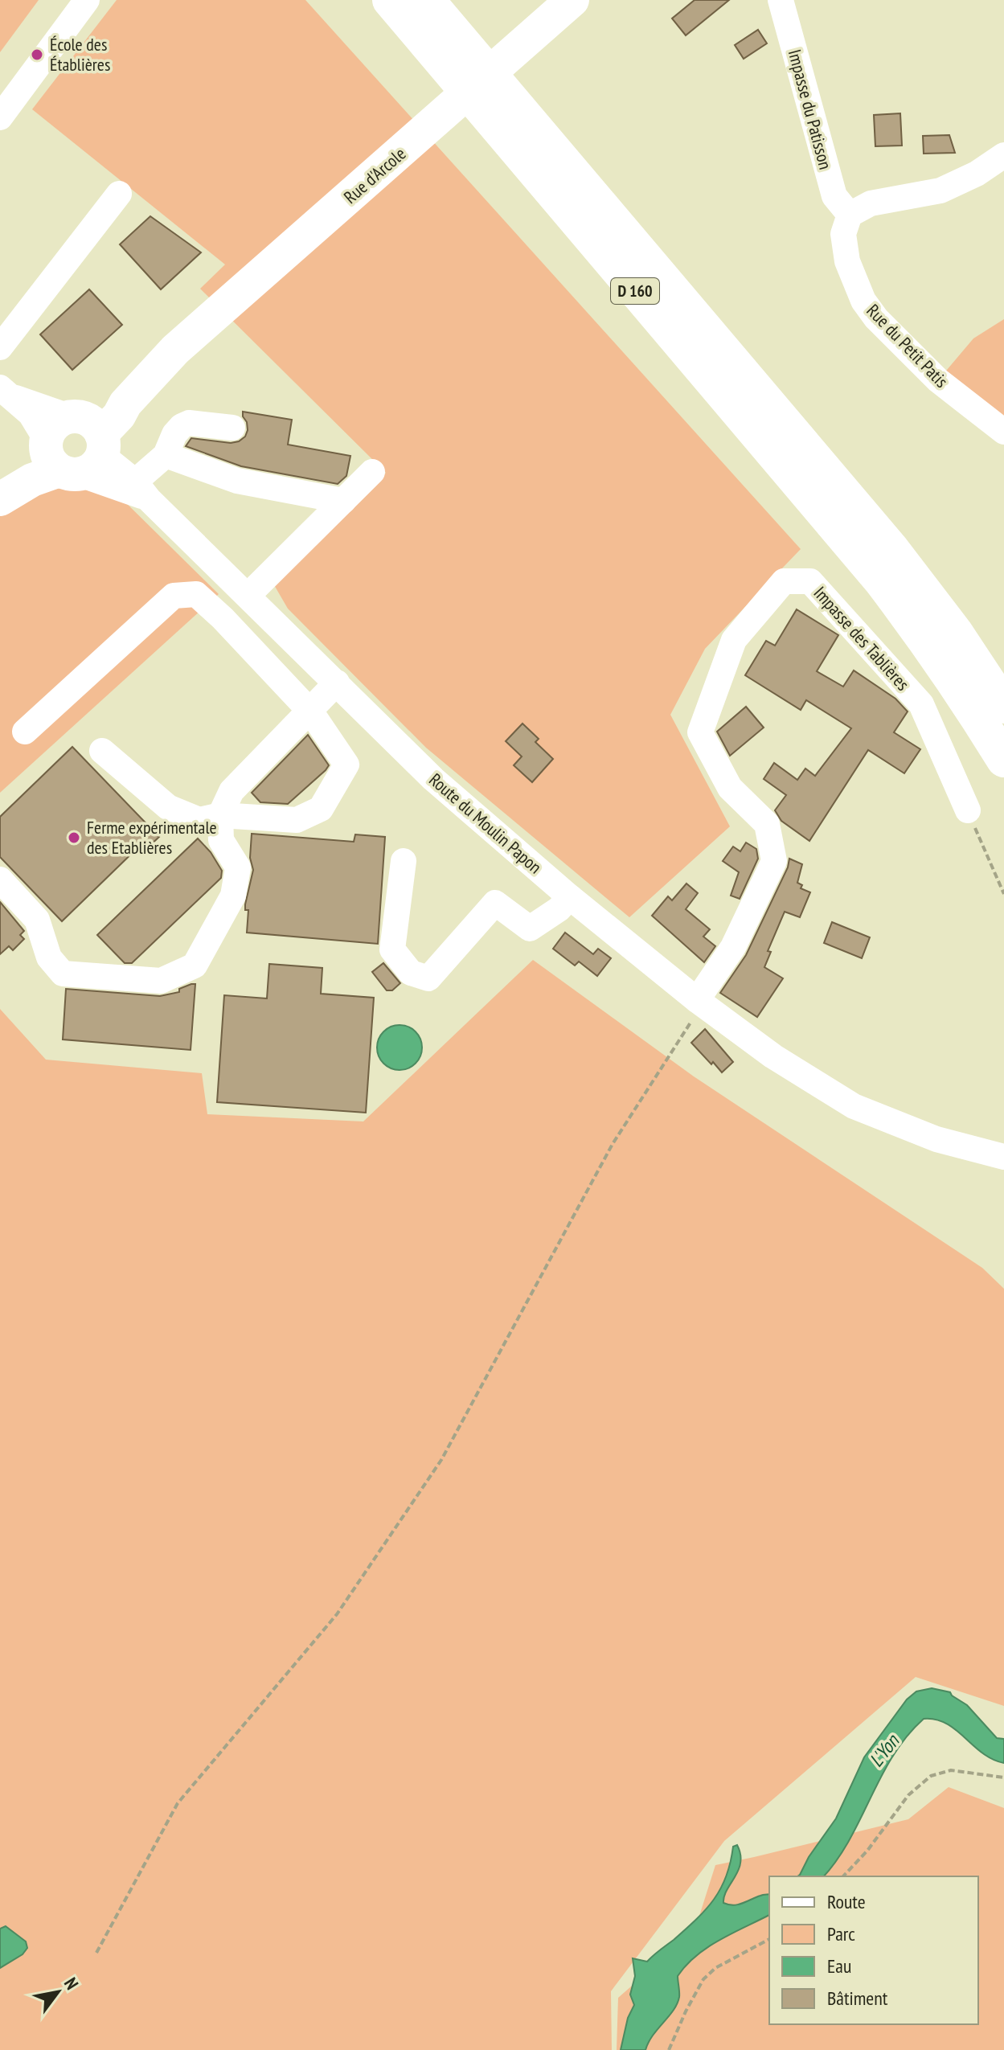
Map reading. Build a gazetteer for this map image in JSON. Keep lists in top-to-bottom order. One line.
{"streets":{"highway":["D 160"],"main road":["Rue d'Arcole"],"street":["Impasse du Patisson","Rue du Petit Patis","Impasse des Tablières","Route du Moulin Papon"]},"crossings":[["Impasse du Patisson","Rue du Petit Patis"],["Rue d'Arcole","Route du Moulin Papon"],["Impasse des Tablières","Route du Moulin Papon"]],"water":["L'Yon"],"places":["École des Établières","Ferme expérimentale des Etablières"],"legend":["Route","Parc","Eau","Bâtiment"],"north":"top right"}
